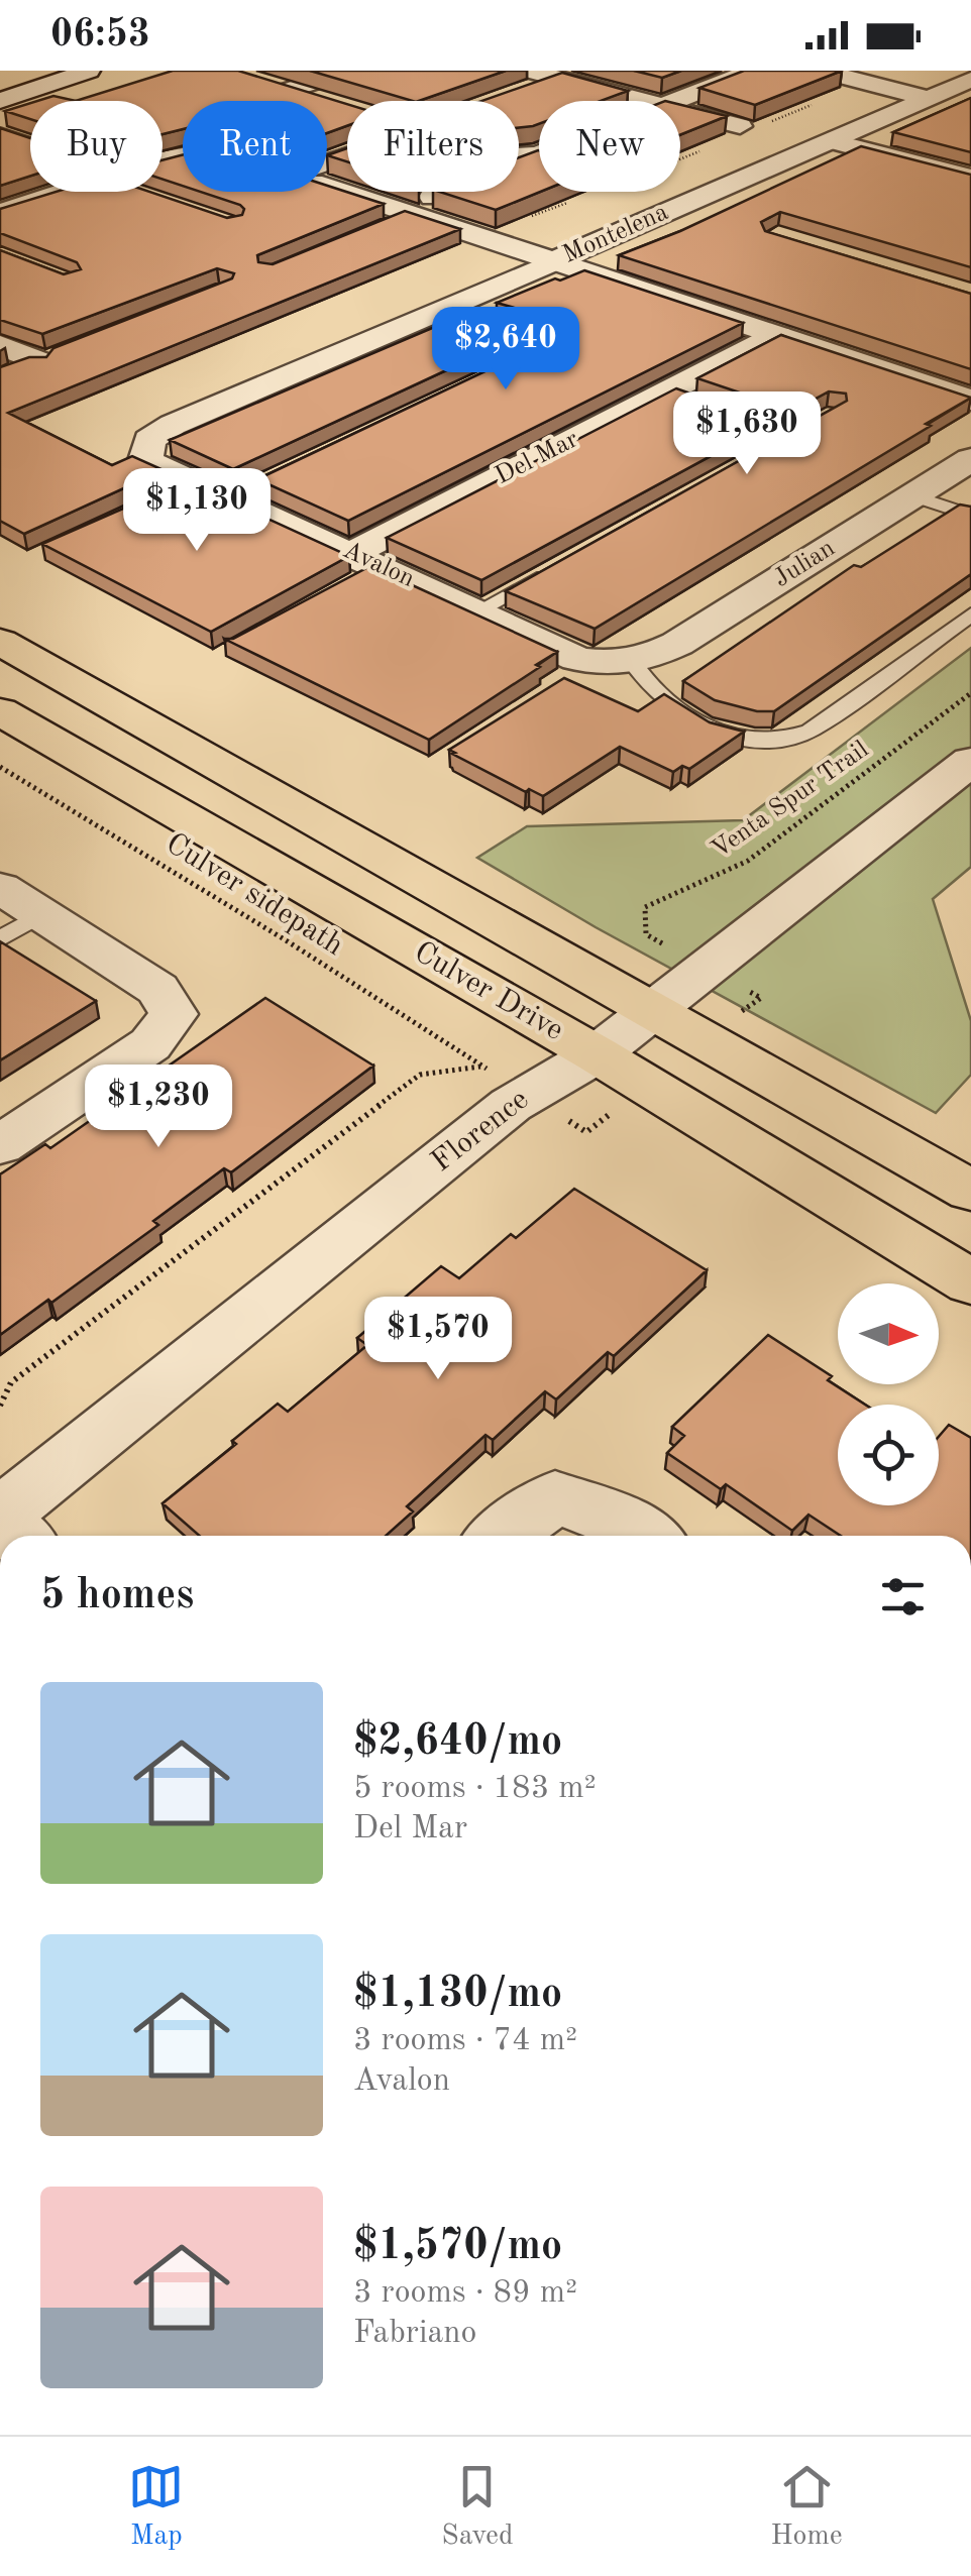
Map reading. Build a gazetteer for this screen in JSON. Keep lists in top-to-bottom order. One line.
{"streets":{"main road":["Culver Drive"],"street":["Montelena","Del Mar","Julian","Avalon","Florence"],"path":["Venta Spur Trail","Culver sidepath"]},"crossings":[["Montelena","Avalon"],["Del Mar","Avalon"],["Julian","Avalon"],["Culver Drive","Florence"]],"north":"right","page":{"status":"06:53","chip":["Buy","Rent","Filters","New"],"price":["$2,640","$1,630","$1,130","$1,230","$1,570"],"heading":"5 homes","list":[{"name":"$2,640/mo","note":"5 rooms · 183 m² · Del Mar"},{"name":"$1,130/mo","note":"3 rooms · 74 m² · Avalon"},{"name":"$1,570/mo","note":"3 rooms · 89 m² · Fabriano"}],"tabs":["Map","Saved","Home"]}}
